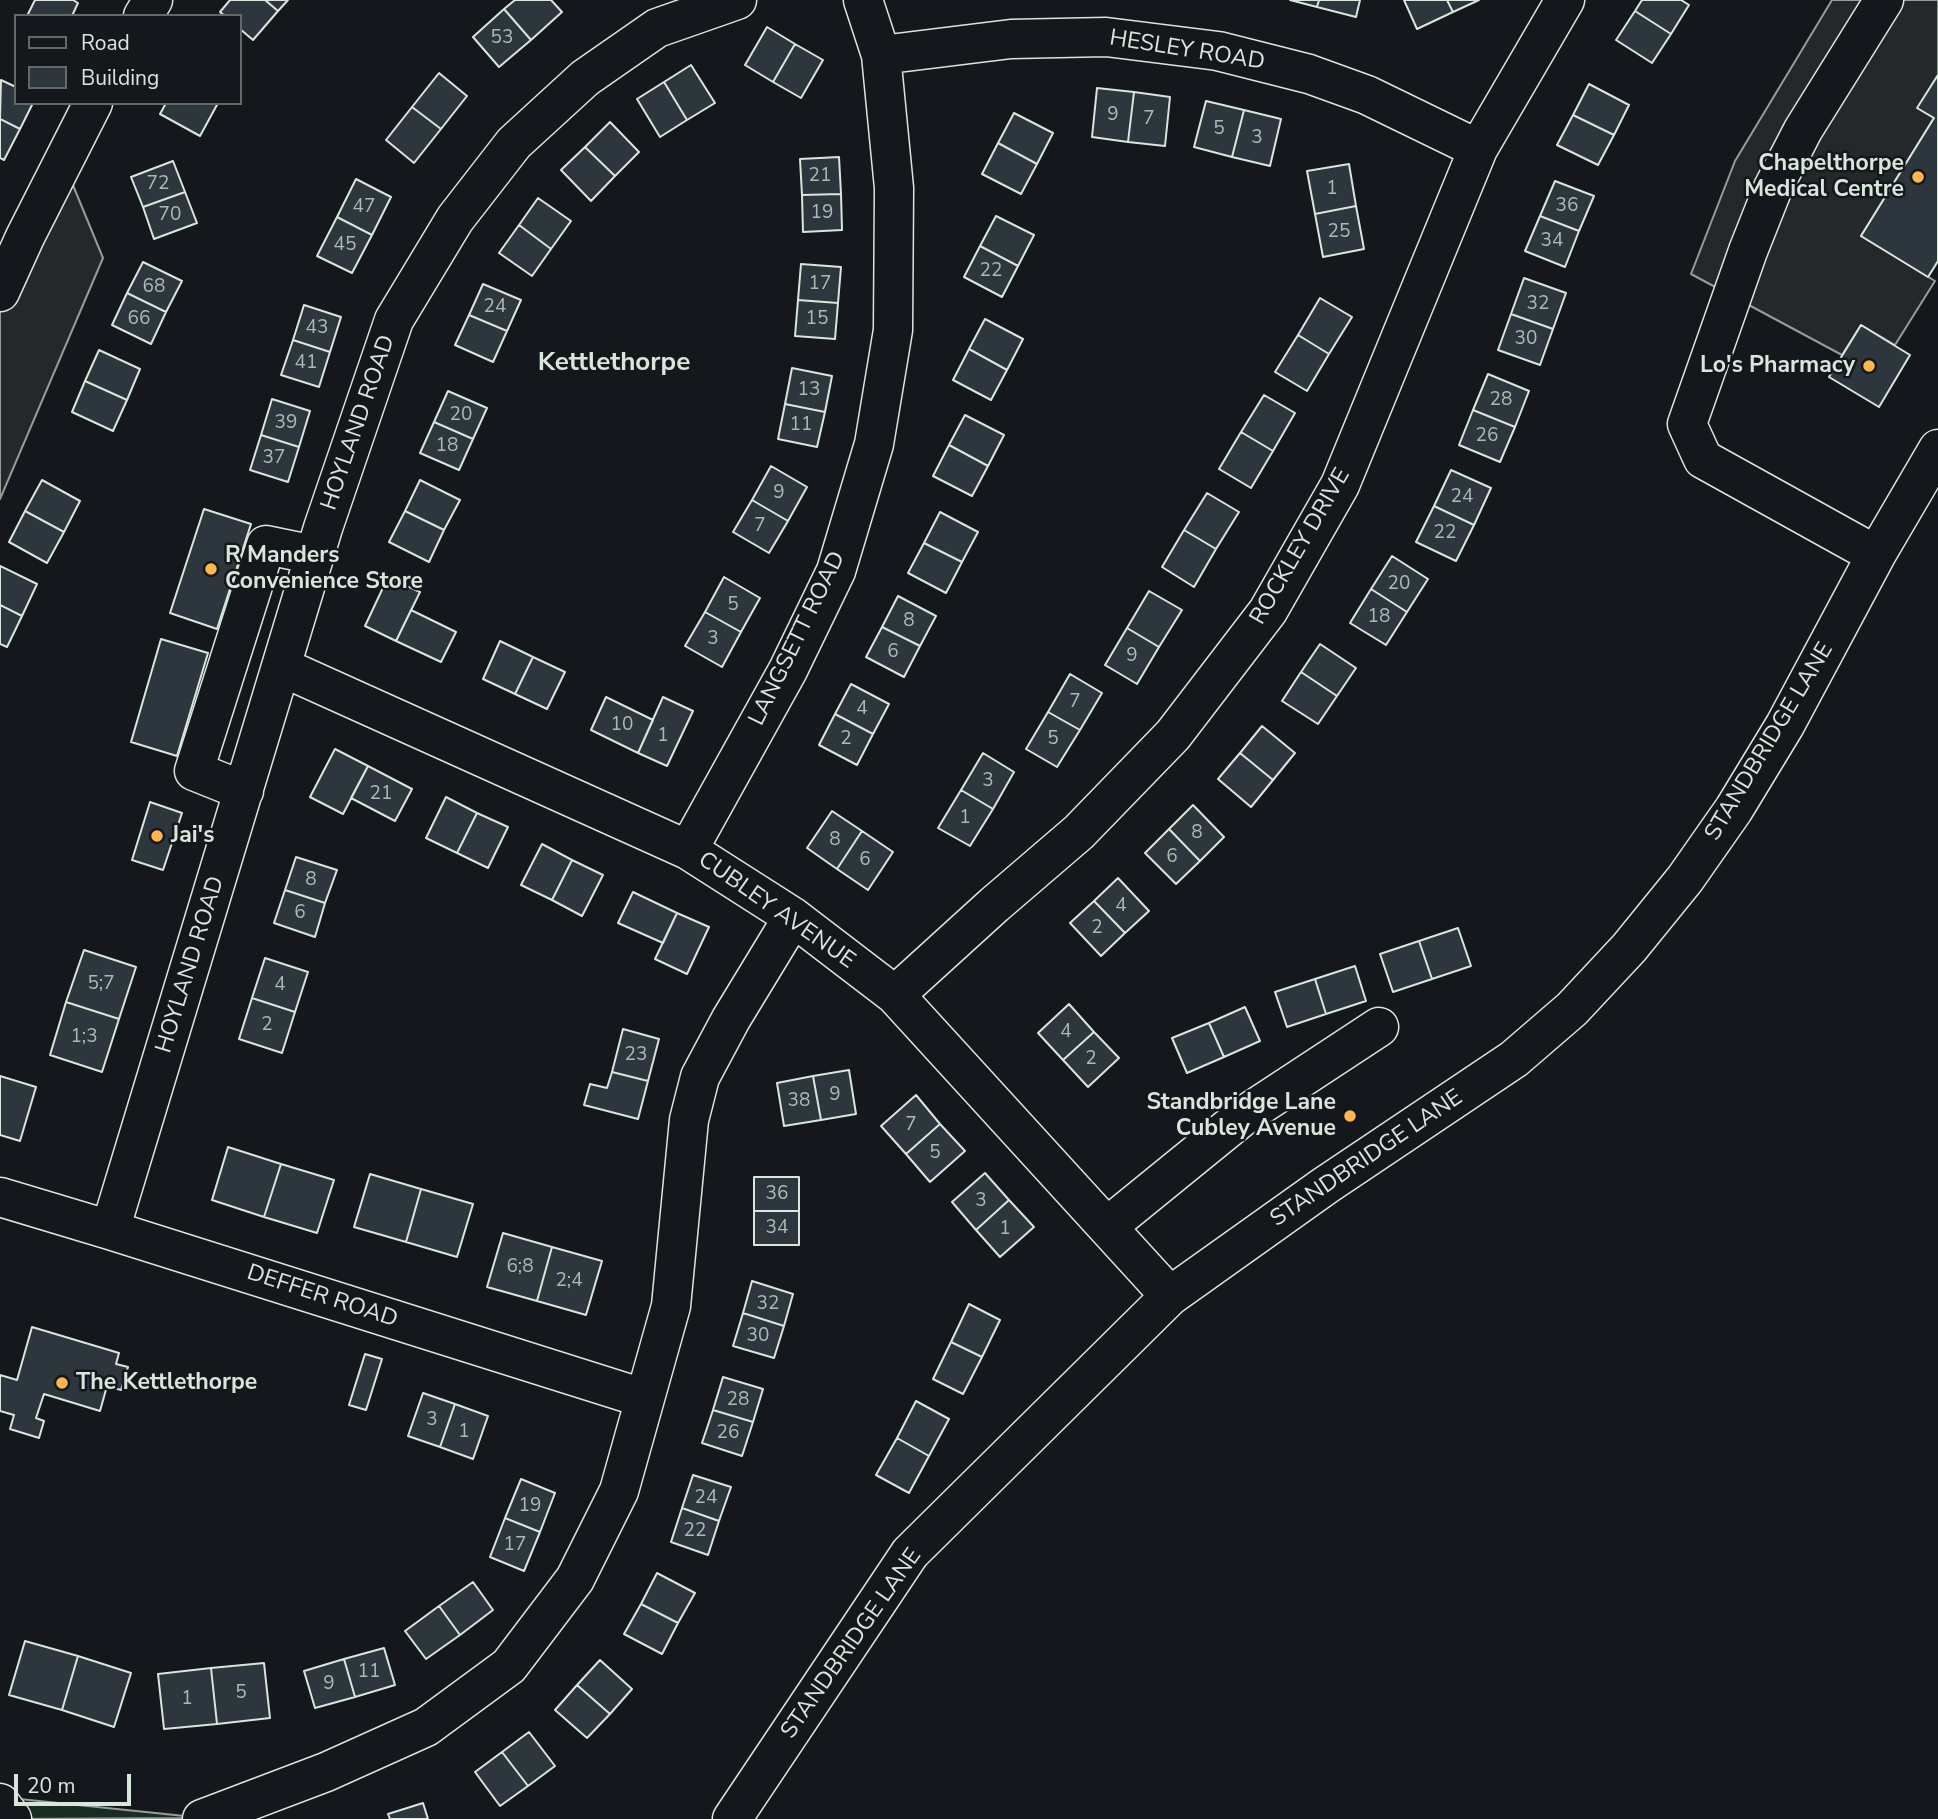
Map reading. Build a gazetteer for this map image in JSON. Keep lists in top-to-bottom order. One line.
{"streets":{"street":["HESLEY ROAD","HOYLAND ROAD","ROCKLEY DRIVE","LANGSETT ROAD","STANDBRIDGE LANE","CUBLEY AVENUE","DEFFER ROAD"]},"crossings":[["HESLEY ROAD","ROCKLEY DRIVE"],["HESLEY ROAD","LANGSETT ROAD"],["HOYLAND ROAD","CUBLEY AVENUE"],["HOYLAND ROAD","DEFFER ROAD"],["ROCKLEY DRIVE","CUBLEY AVENUE"],["LANGSETT ROAD","CUBLEY AVENUE"],["STANDBRIDGE LANE","CUBLEY AVENUE"]],"districts":["Kettlethorpe"],"places":["Chapelthorpe Medical Centre","Lo's Pharmacy","R Manders Convenience Store","Jai's","Standbridge Lane Cubley Avenue","The Kettlethorpe"],"house_numbers":["53","9","7","5","3","21","72","1","36","47","19","70","25","34","45","22","17","68","32","24","66","15","43","30","41","13","28","20","39","11","26","18","37","9","24","7","22","20","5","18","8","3","6","9","7","4","10","1","2","5","3","21","1","8","8","6","6","8","4","6","2","5;7","4","2","4","1;3","23","2","9","38","7","5","36","3","34","1","6;8","2;4","32","30","28","3","1","26","24","19","22","17","11","9","5","1"],"legend":["Road","Building"],"scale_bar":"20 m"}
